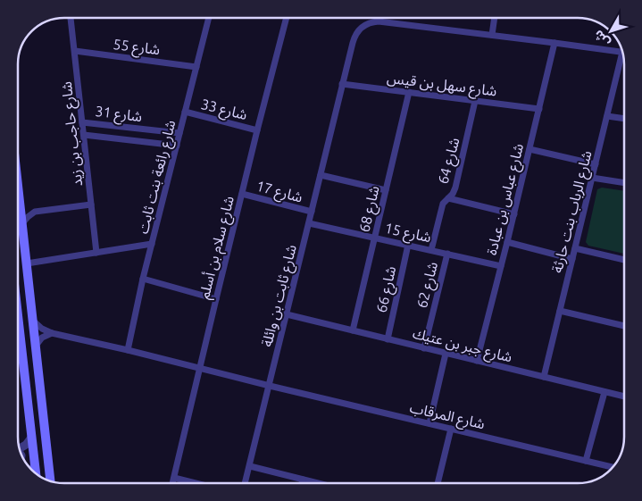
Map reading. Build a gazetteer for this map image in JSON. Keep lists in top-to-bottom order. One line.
{"streets":{"street":["شارع 55","شارع سهل بن قيس","شارع 33","شارع 31","شارع حاجب بن زيد","شارع 64","شارع رائعة بنت ثابت","شارع 17","شارع عباس بن عبادة","شارع 68","شارع الرباب بنت حارثة","شارع 15","شارع سلام بن أسلم","شارع 62","شارع 66","شارع ثابت بن وائلة","شارع جبر بن عتيك","شارع المرقاب"]},"crossings":[["شارع 55","شارع حاجب بن زيد"],["شارع 55","شارع رائعة بنت ثابت"],["شارع سهل بن قيس","شارع 64"],["شارع سهل بن قيس","شارع عباس بن عبادة"],["شارع سهل بن قيس","شارع 68"],["شارع 33","شارع رائعة بنت ثابت"],["شارع 33","شارع سلام بن أسلم"],["شارع 31","شارع حاجب بن زيد"],["شارع 31","شارع رائعة بنت ثابت"],["شارع 64","شارع 15"],["شارع 17","شارع سلام بن أسلم"],["شارع 17","شارع ثابت بن وائلة"],["شارع عباس بن عبادة","شارع 15"],["شارع عباس بن عبادة","شارع جبر بن عتيك"],["شارع 68","شارع 15"],["شارع 68","شارع جبر بن عتيك"],["شارع الرباب بنت حارثة","شارع جبر بن عتيك"],["شارع 15","شارع 62"],["شارع 15","شارع 66"],["شارع 15","شارع ثابت بن وائلة"],["شارع سلام بن أسلم","شارع المرقاب"],["شارع 62","شارع جبر بن عتيك"],["شارع 66","شارع جبر بن عتيك"],["شارع ثابت بن وائلة","شارع جبر بن عتيك"],["شارع ثابت بن وائلة","شارع المرقاب"]],"north":"bottom left"}
